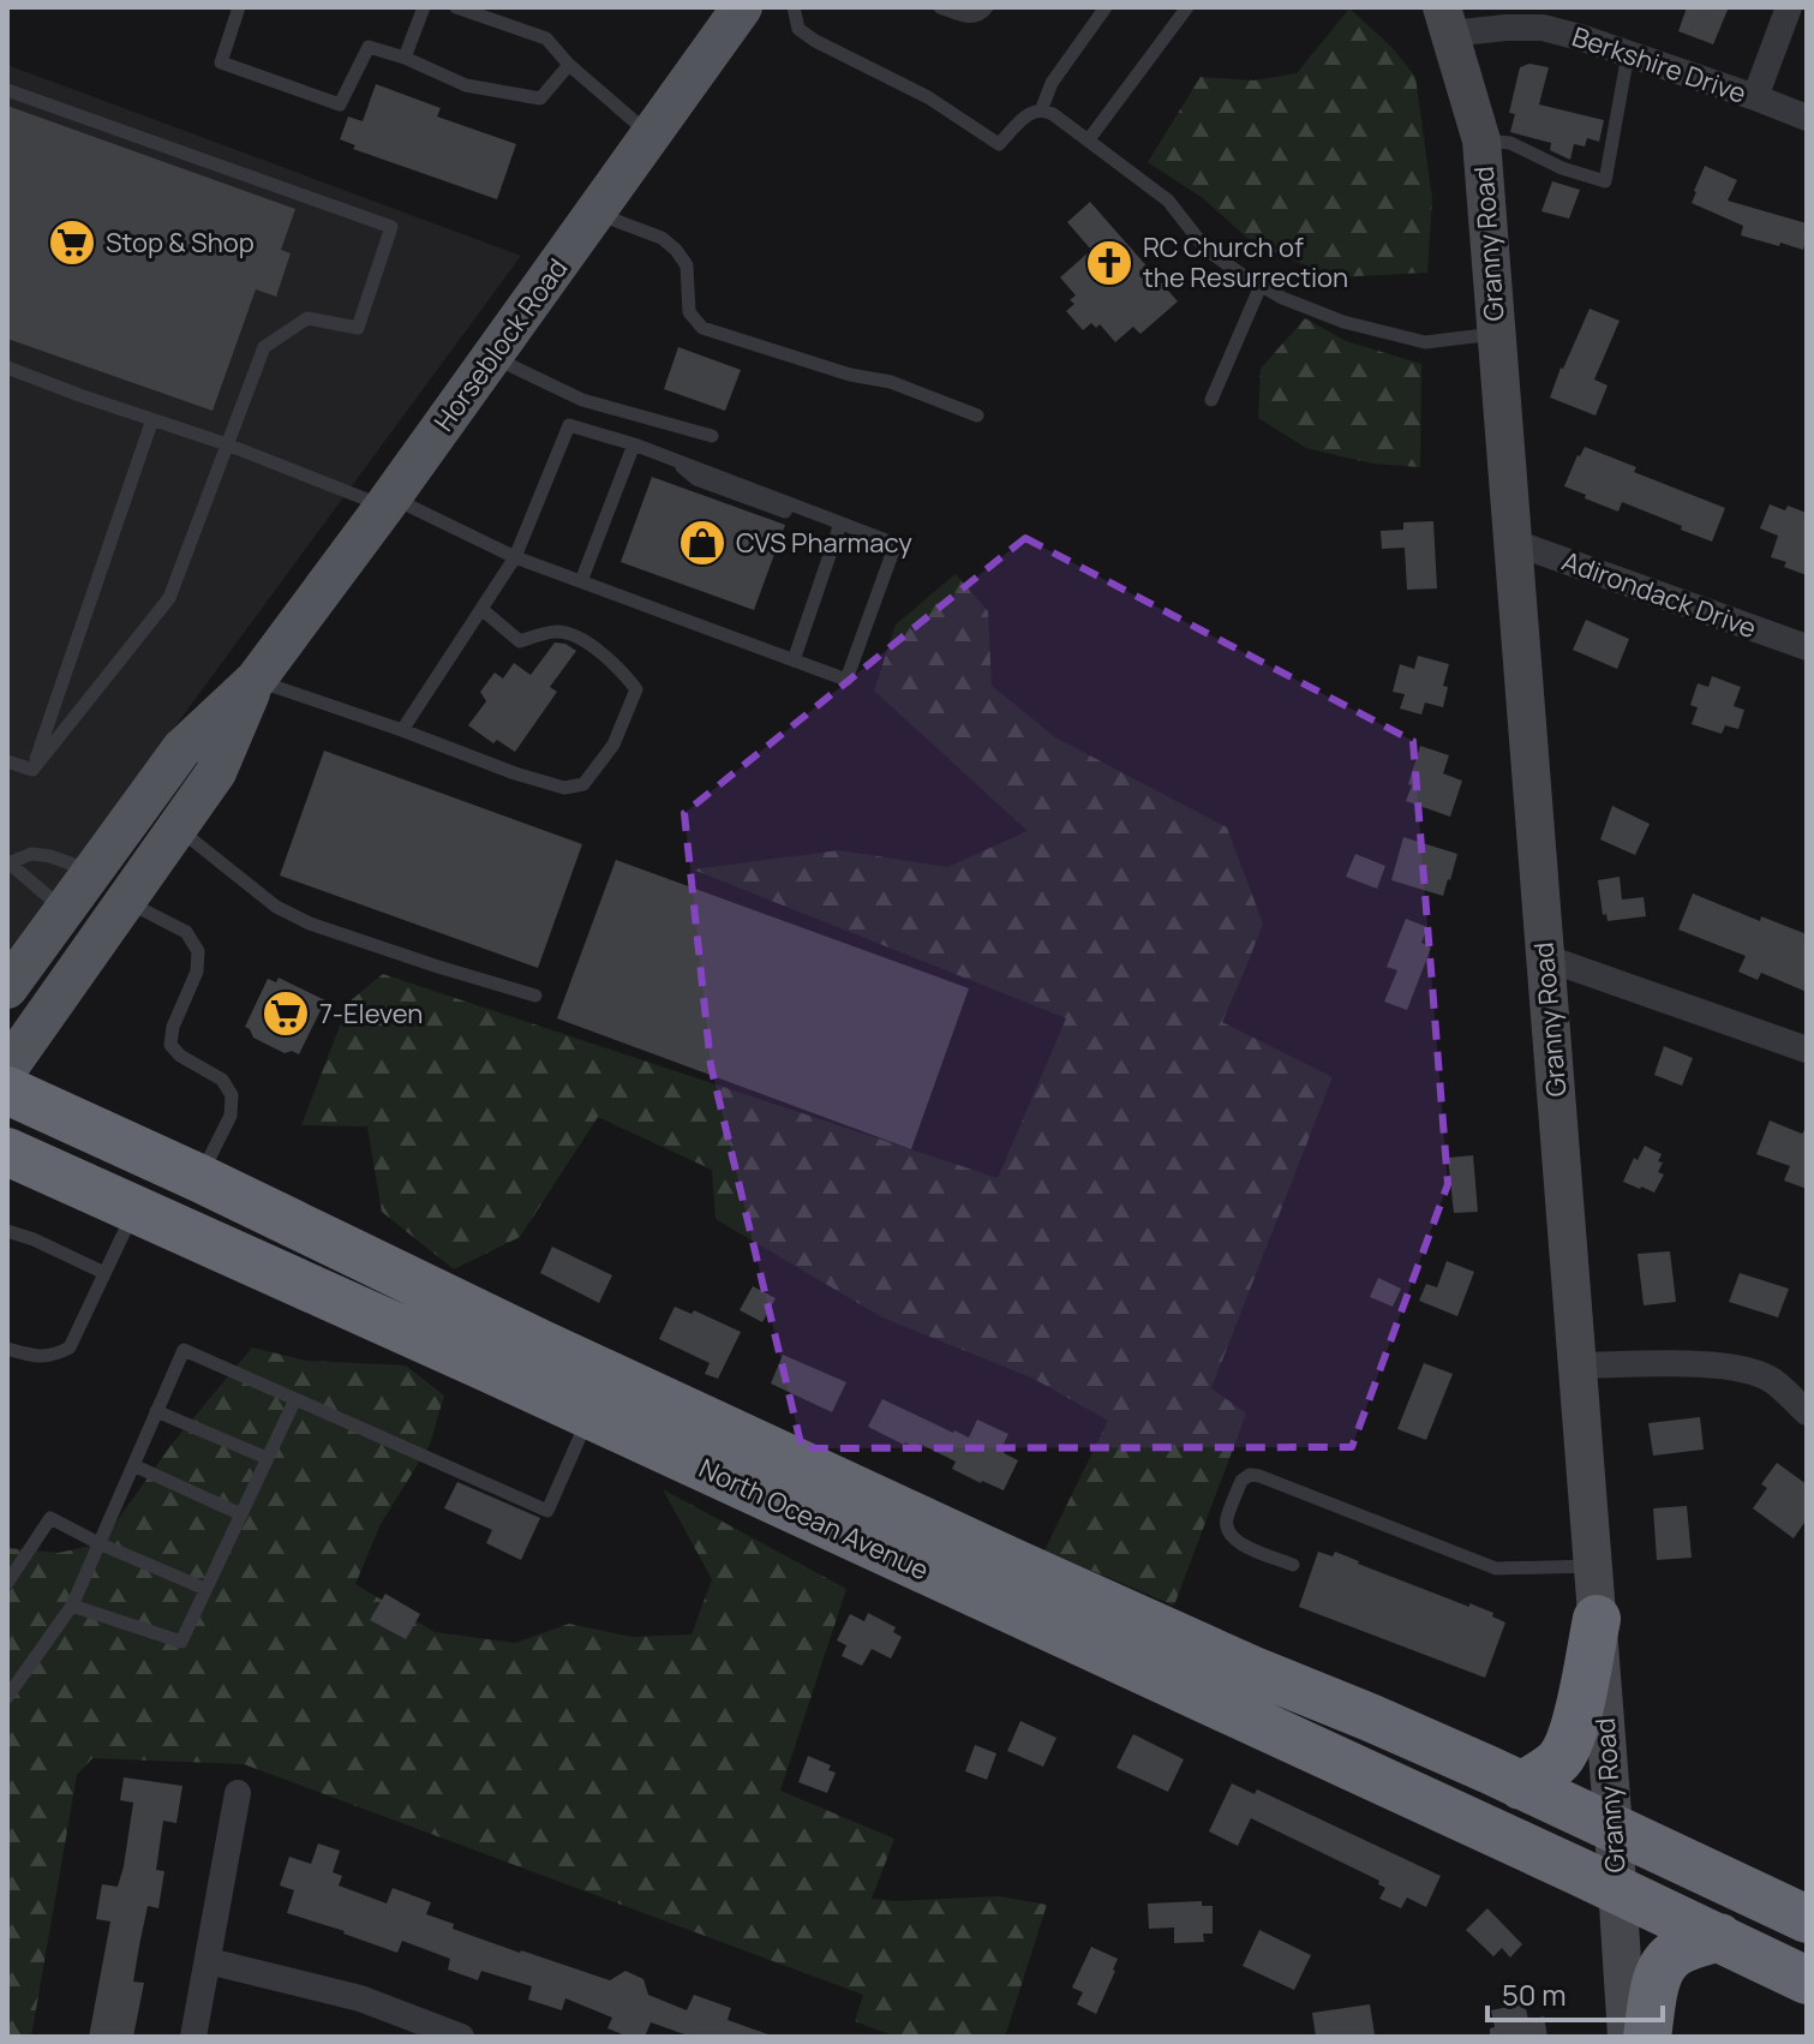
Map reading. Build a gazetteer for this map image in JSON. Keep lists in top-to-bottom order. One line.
{"streets":{"highway":["North Ocean Avenue"],"main road":["Horseblock Road"],"street":["Berkshire Drive","Granny Road","Adirondack Drive"]},"crossings":[["Berkshire Drive","Granny Road"],["Granny Road","Adirondack Drive"],["Granny Road","North Ocean Avenue"]],"places":{"supermarket":["Stop & Shop","7-Eleven"],"church":["RC Church of the Resurrection"],"shop":["CVS Pharmacy"]},"scale_bar":"50 m"}
